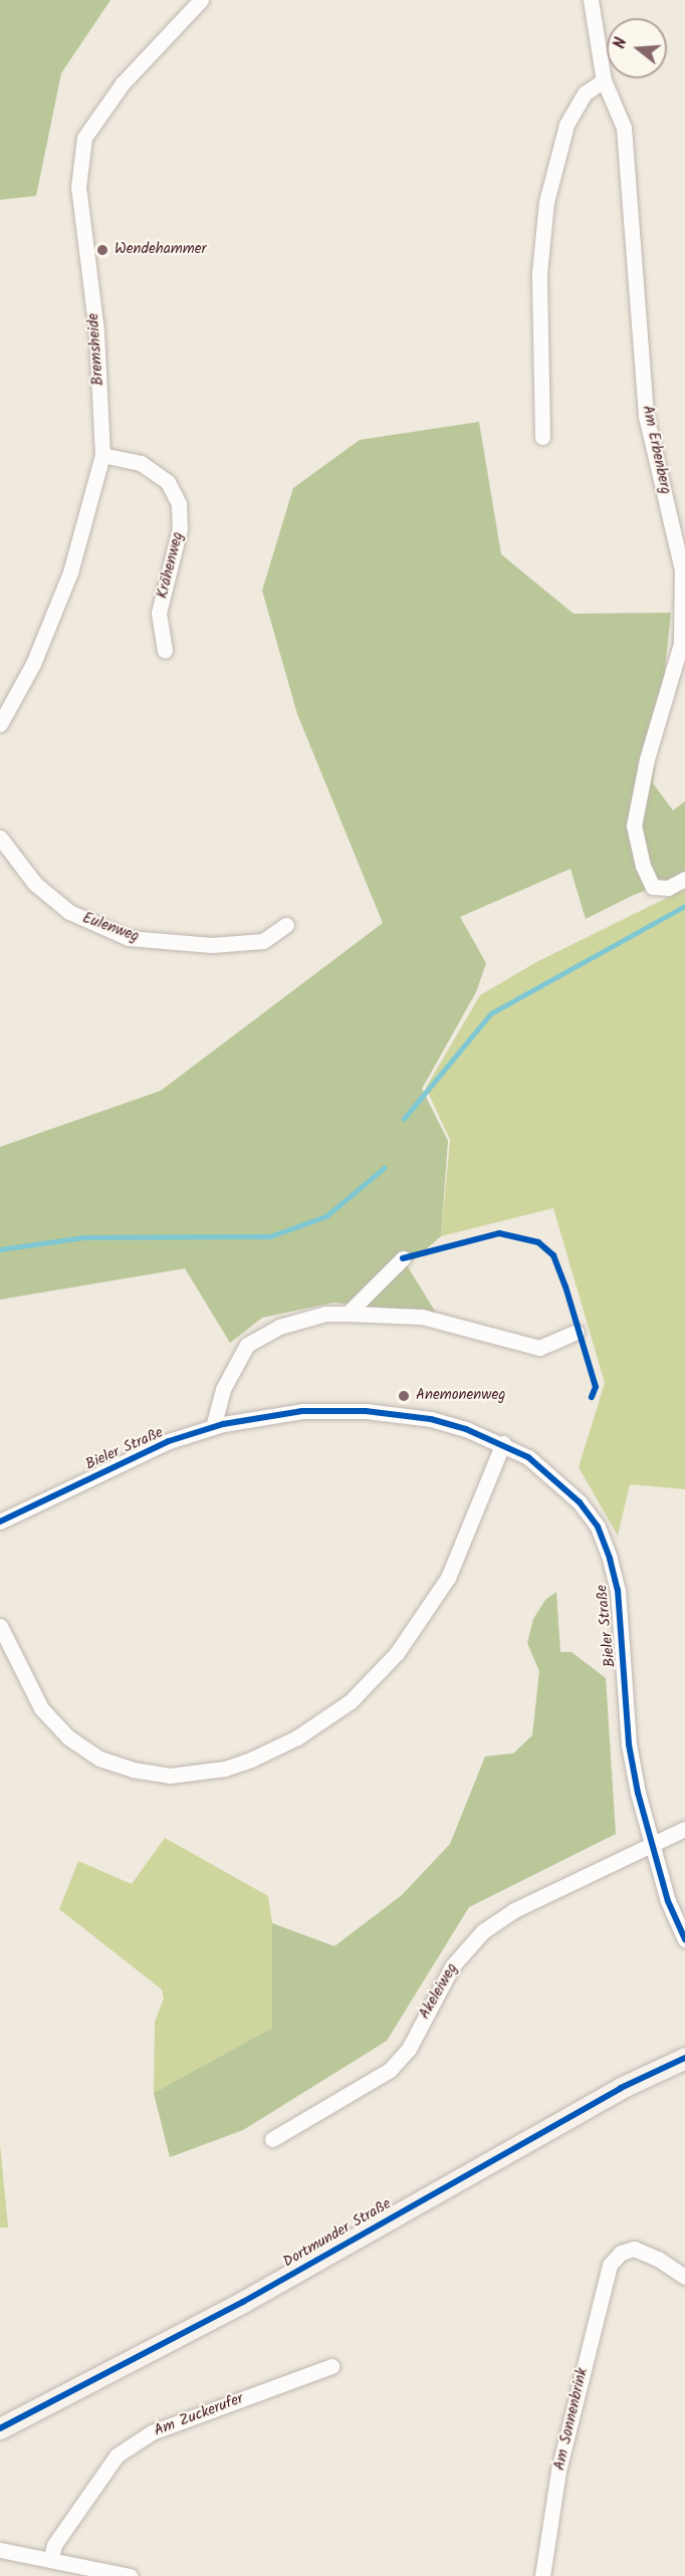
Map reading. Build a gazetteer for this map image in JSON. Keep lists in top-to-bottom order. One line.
{"streets":{"main road":["Dortmunder Straße"],"street":["Bremsheide","Am Erbenberg","Krähenweg","Eulenweg","Bieler Straße","Akeleiweg","Am Zuckerufer","Am Sonnenbrink"]},"crossings":[["Bremsheide","Krähenweg"],["Bieler Straße","Akeleiweg"]],"places":["Wendehammer","Anemonenweg"],"north":"left"}
